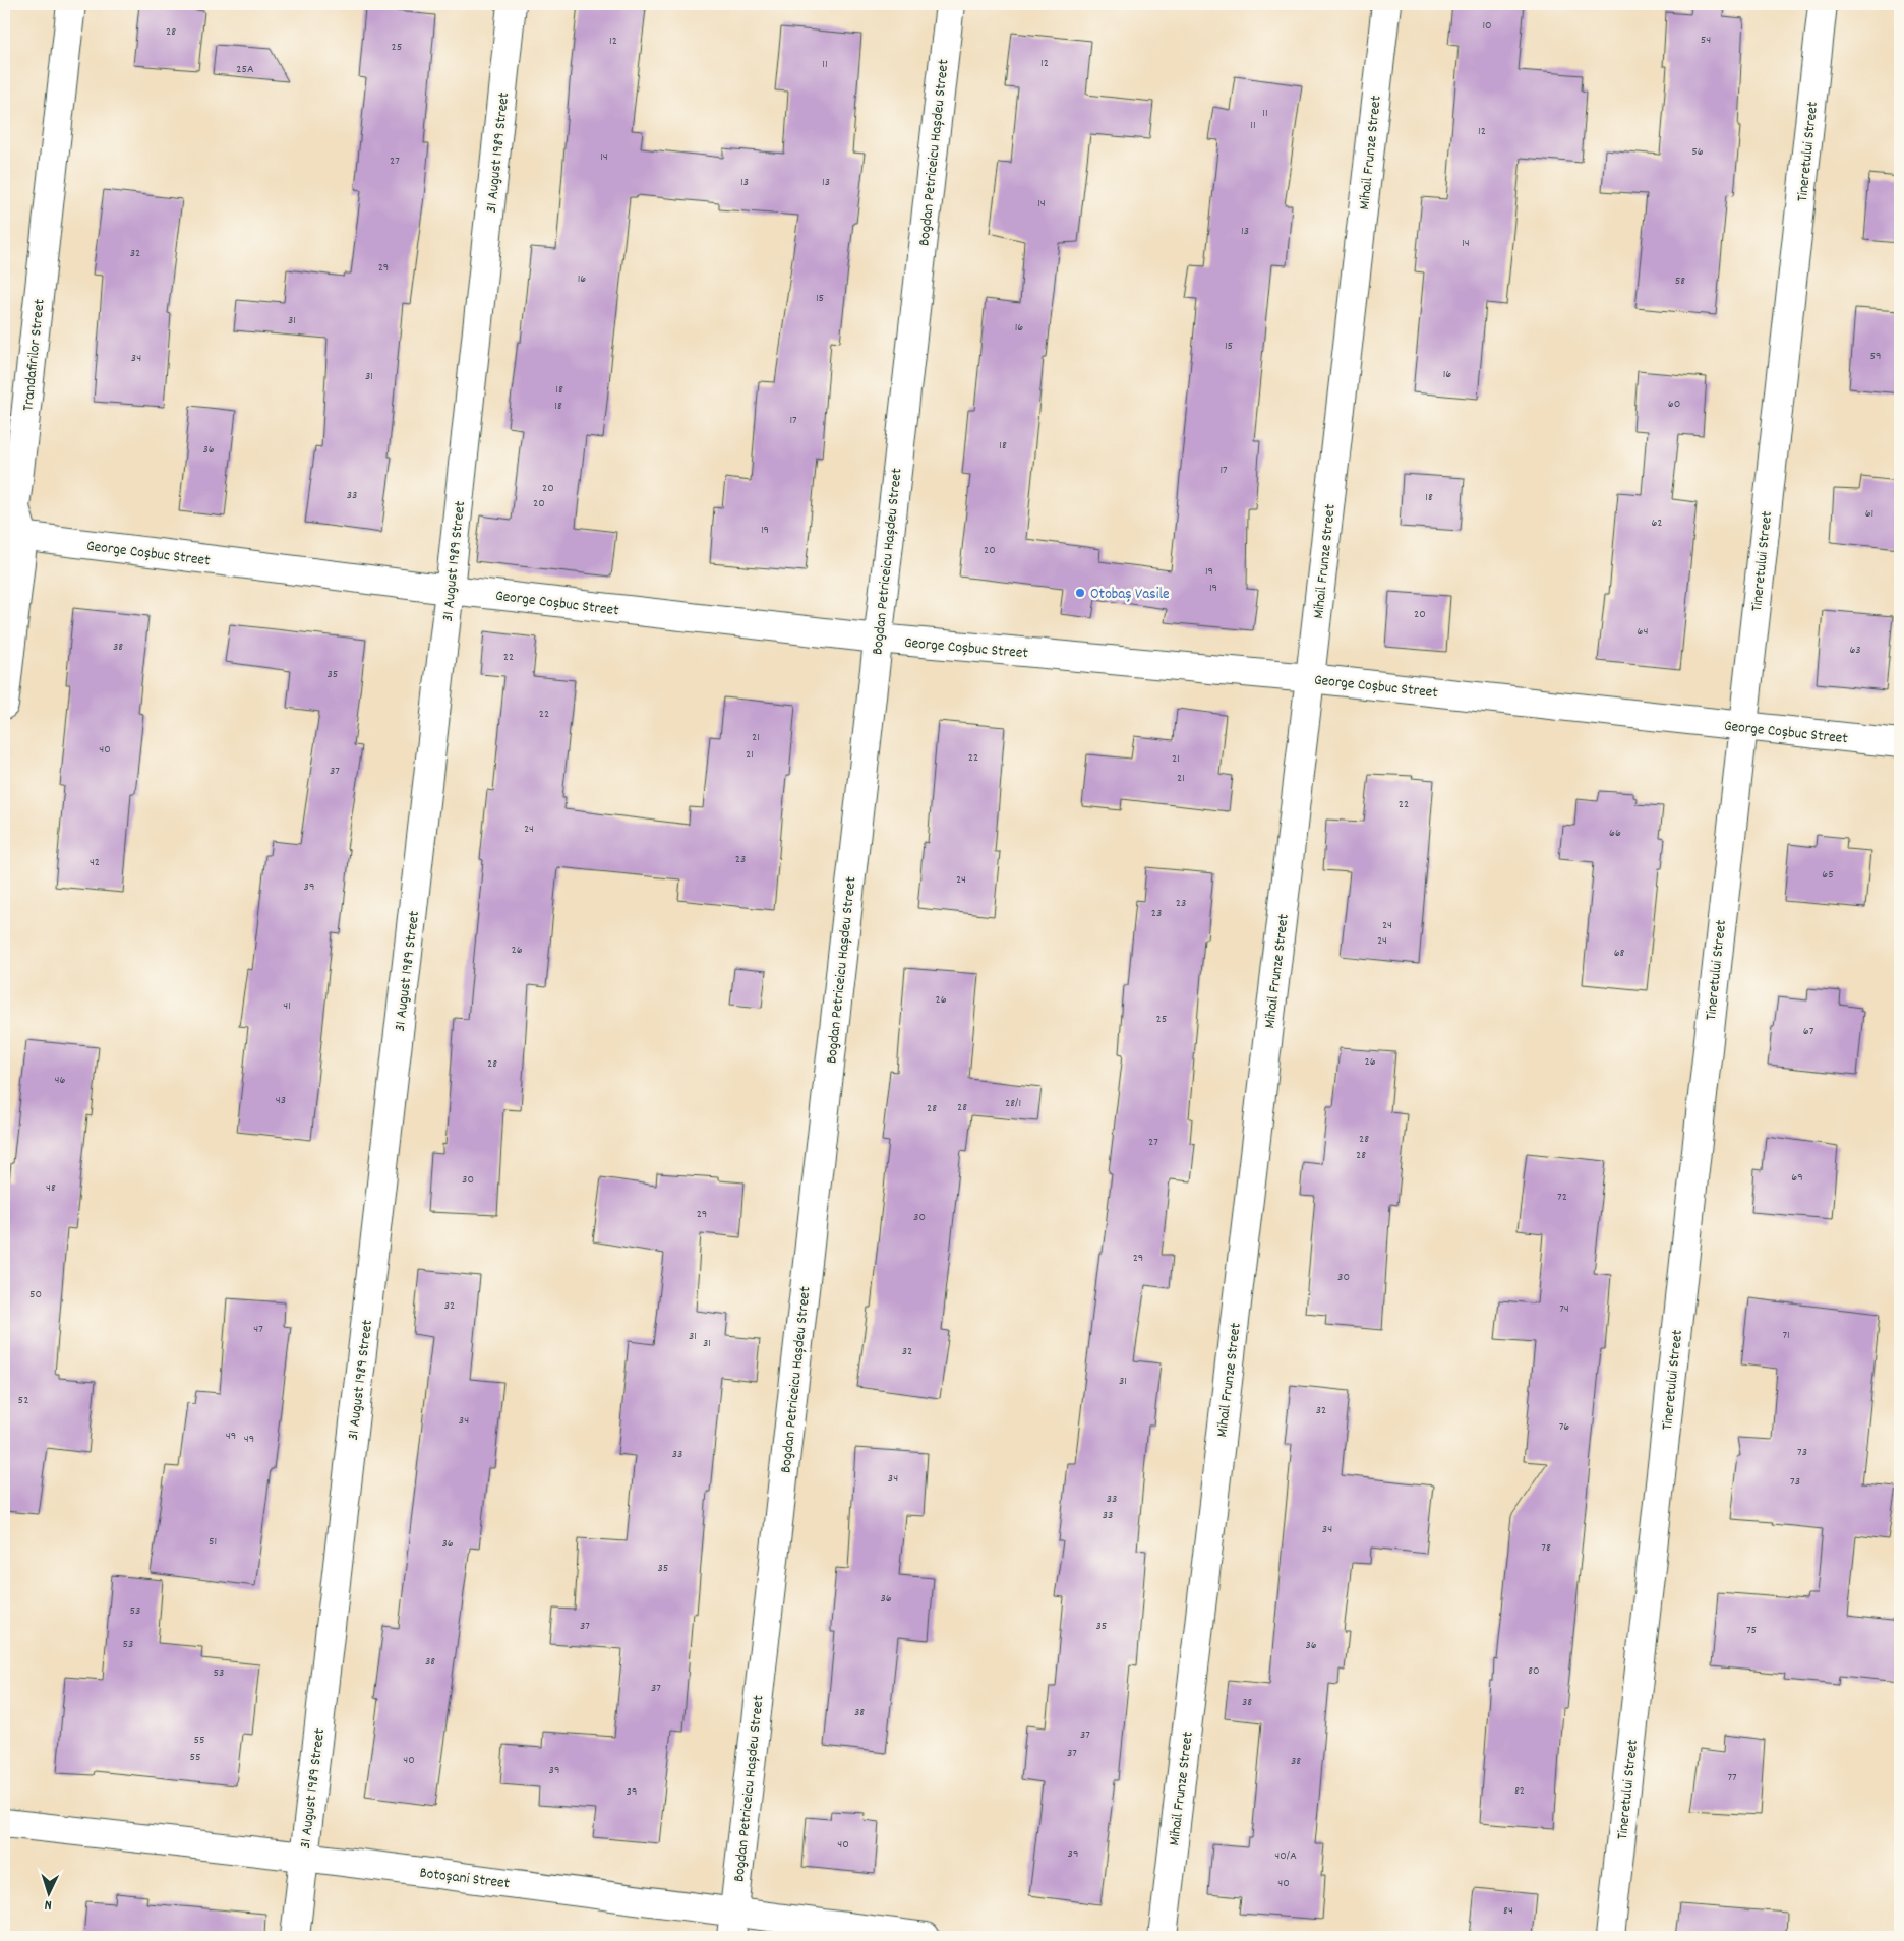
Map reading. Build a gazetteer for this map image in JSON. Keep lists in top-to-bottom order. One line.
{"streets":{"street":["Tineretului Street","31 August 1989 Street","Bogdan Petriceicu Hașdeu Street","Mihail Frunze Street","Trandafirilor Street","George Coșbuc Street","Botoșani Street"]},"crossings":[["Tineretului Street","George Coșbuc Street"],["31 August 1989 Street","George Coșbuc Street"],["31 August 1989 Street","Botoșani Street"],["Bogdan Petriceicu Hașdeu Street","George Coșbuc Street"],["Bogdan Petriceicu Hașdeu Street","Botoșani Street"],["Mihail Frunze Street","George Coșbuc Street"],["Trandafirilor Street","George Coșbuc Street"]],"places":["Otobaș Vasile"],"house_numbers":["10","28","54","12","25","12","11","25A","11","11","12","56","14","27","13","13","14","13","14","32","29","16","58","15","31","16","15","59","34","16","31","18","60","18","17","18","36","17","20","33","18","20","61","62","19","20","19","19","20","64","38","63","22","35","22","21","40","21","22","21","37","21","22","24","66","23","42","65","24","39","23","23","24","24","26","68","26","41","25","67","26","28","46","43","28/1","28","28","28","27","28","69","30","48","72","29","30","29","30","50","32","74","47","71","31","31","32","31","52","32","34","76","49","49","73","33","34","73","33","33","34","51","36","78","35","36","53","37","35","75","53","36","38","80","53","37","38","38","37","55","37","55","40","38","39","77","82","39","40","39","40/A","40","84"],"north":"bottom"}
